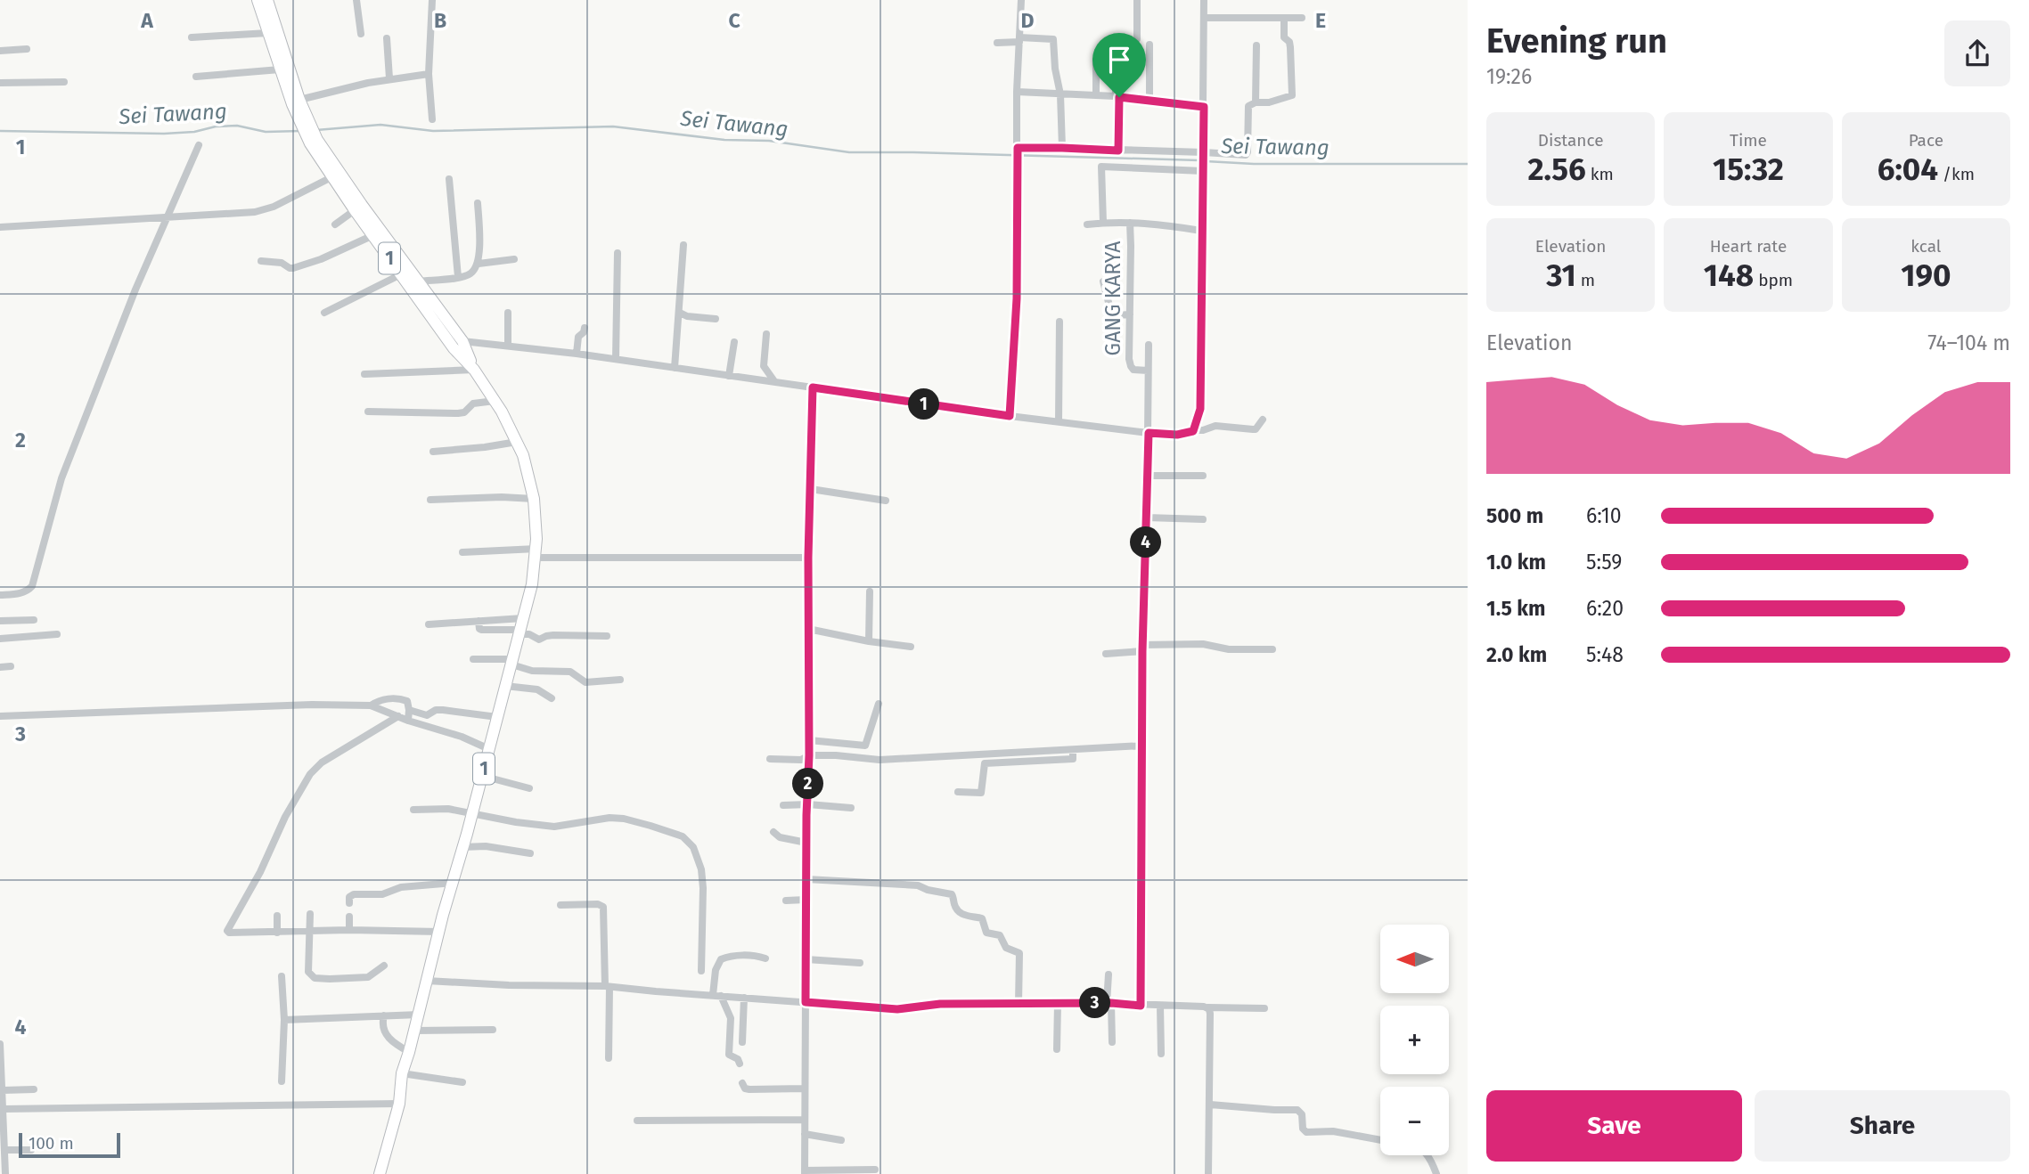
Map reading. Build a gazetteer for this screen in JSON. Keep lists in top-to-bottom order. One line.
{"streets":{"highway":["1"],"street":["GANG KARYA"]},"water":["Sei Tawang"],"scale_bar":"100 m","north":"left","page":{"heading":["Evening run","19:26"],"stats":[["Distance","2.56 km"],["Time","15:32"],["Pace","6:04 /km"],["Elevation","31 m"],["Heart rate","148 bpm"],["kcal","190"]],"chart":["Elevation","74–104 m"],"pins":["1","4","2","3"],"list":[{"name":"500 m","note":"6:10"},{"name":"1.0 km","note":"5:59"},{"name":"1.5 km","note":"6:20"},{"name":"2.0 km","note":"5:48"}],"map_buttons":["+","−"],"buttons":["Save","Share"],"scale":"100 m"},"grid":{"columns":["A","B","C","D","E"],"rows":["1","2","3","4"]}}
